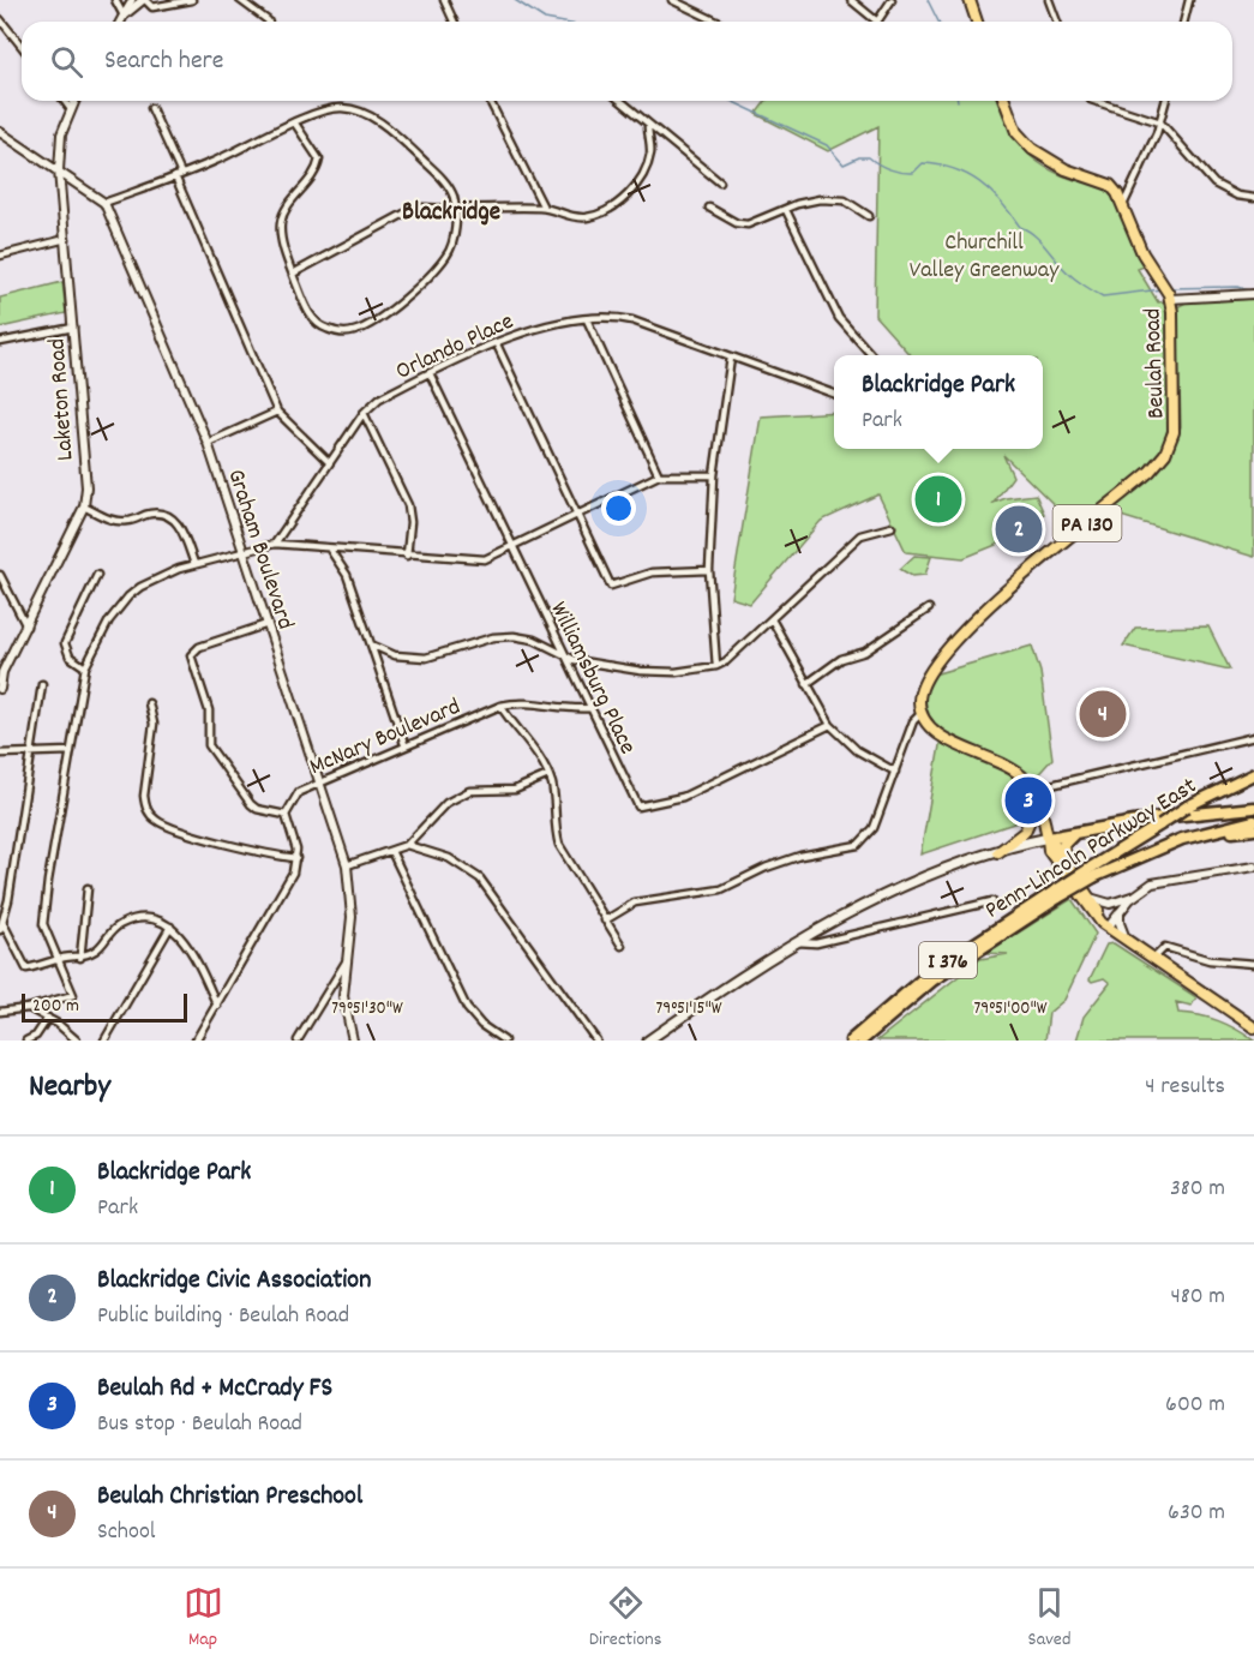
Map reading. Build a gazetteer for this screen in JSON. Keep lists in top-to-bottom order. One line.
{"streets":{"highway":["Penn-Lincoln Parkway East","I 376"],"main road":["Beulah Road","PA 130"],"street":["Orlando Place","Laketon Road","Graham Boulevard","Williamsburg Place","McNary Boulevard"]},"crossings":[["Orlando Place","Williamsburg Place"],["Graham Boulevard","McNary Boulevard"],["Williamsburg Place","McNary Boulevard"]],"districts":["Blackridge"],"parks":["Churchill Valley Greenway"],"scale_bar":"200 m","page":{"search":"Search here","popup":["Blackridge Park","Park"],"pins":["1","2","4","3"],"scale":"200 m","heading":["Nearby","4 results"],"list":[{"mark":"1","name":"Blackridge Park","note":"Park","value":"380 m"},{"mark":"2","name":"Blackridge Civic Association","note":"Public building · Beulah Road","value":"480 m"},{"mark":"3","name":"Beulah Rd + McCrady FS","note":"Bus stop · Beulah Road","value":"600 m"},{"mark":"4","name":"Beulah Christian Preschool","note":"School","value":"630 m"}],"nav":["Map","Directions","Saved"]},"coordinates":["79°51'30\"W","79°51'15\"W","79°51'00\"W"]}
